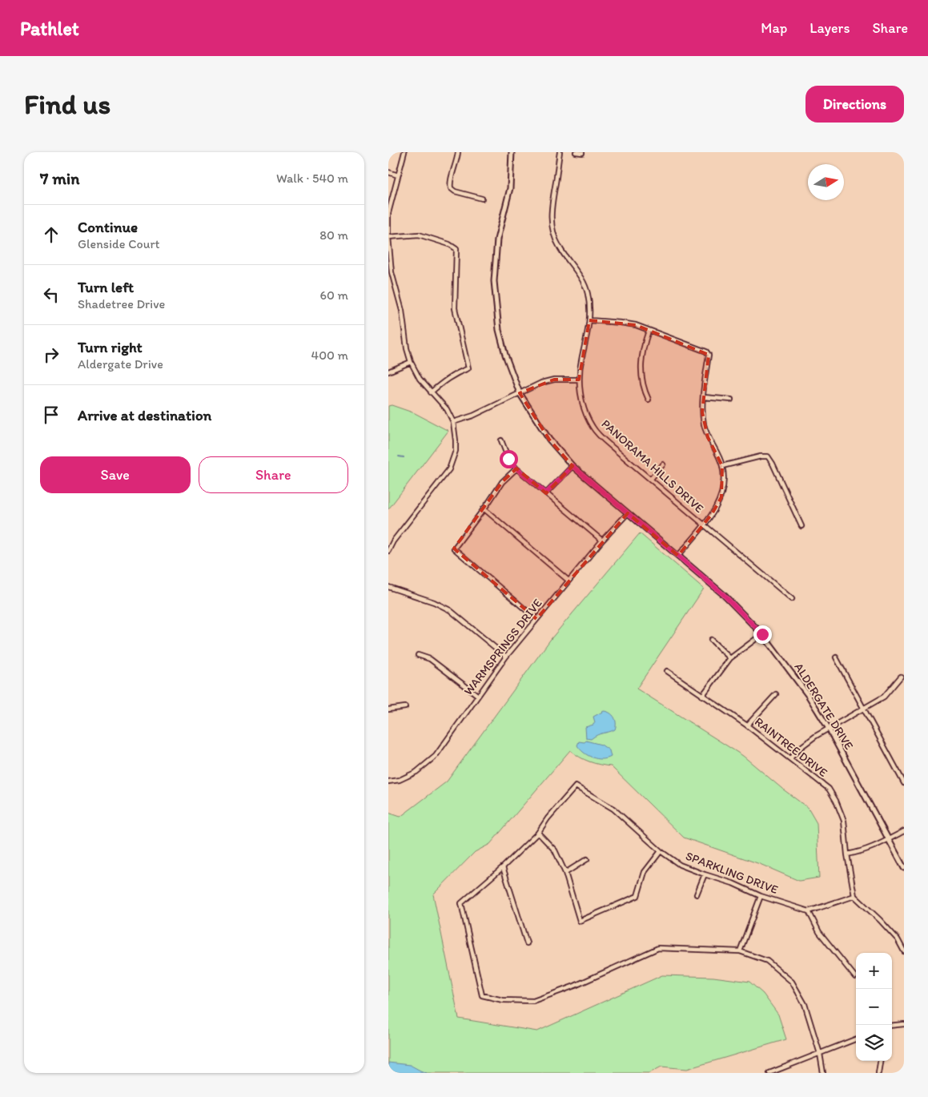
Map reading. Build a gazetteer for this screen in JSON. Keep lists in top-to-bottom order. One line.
{"streets":{"street":["PANORAMA HILLS DRIVE","WARMSPRINGS DRIVE","ALDERGATE DRIVE","RAINTREE DRIVE","SPARKLING DRIVE"]},"crossings":[["WARMSPRINGS DRIVE","ALDERGATE DRIVE"]],"north":"right","page":{"header":"Pathlet","nav":["Map","Layers","Share"],"buttons":["Directions",["Save","Share"]],"title":"Find us","heading":["7 min","Walk · 540 m"],"list":[["Continue","Glenside Court","80 m"],["Turn left","Shadetree Drive","60 m"],["Turn right","Aldergate Drive","400 m"],"Arrive at destination"],"map_buttons":["+","−"]}}
